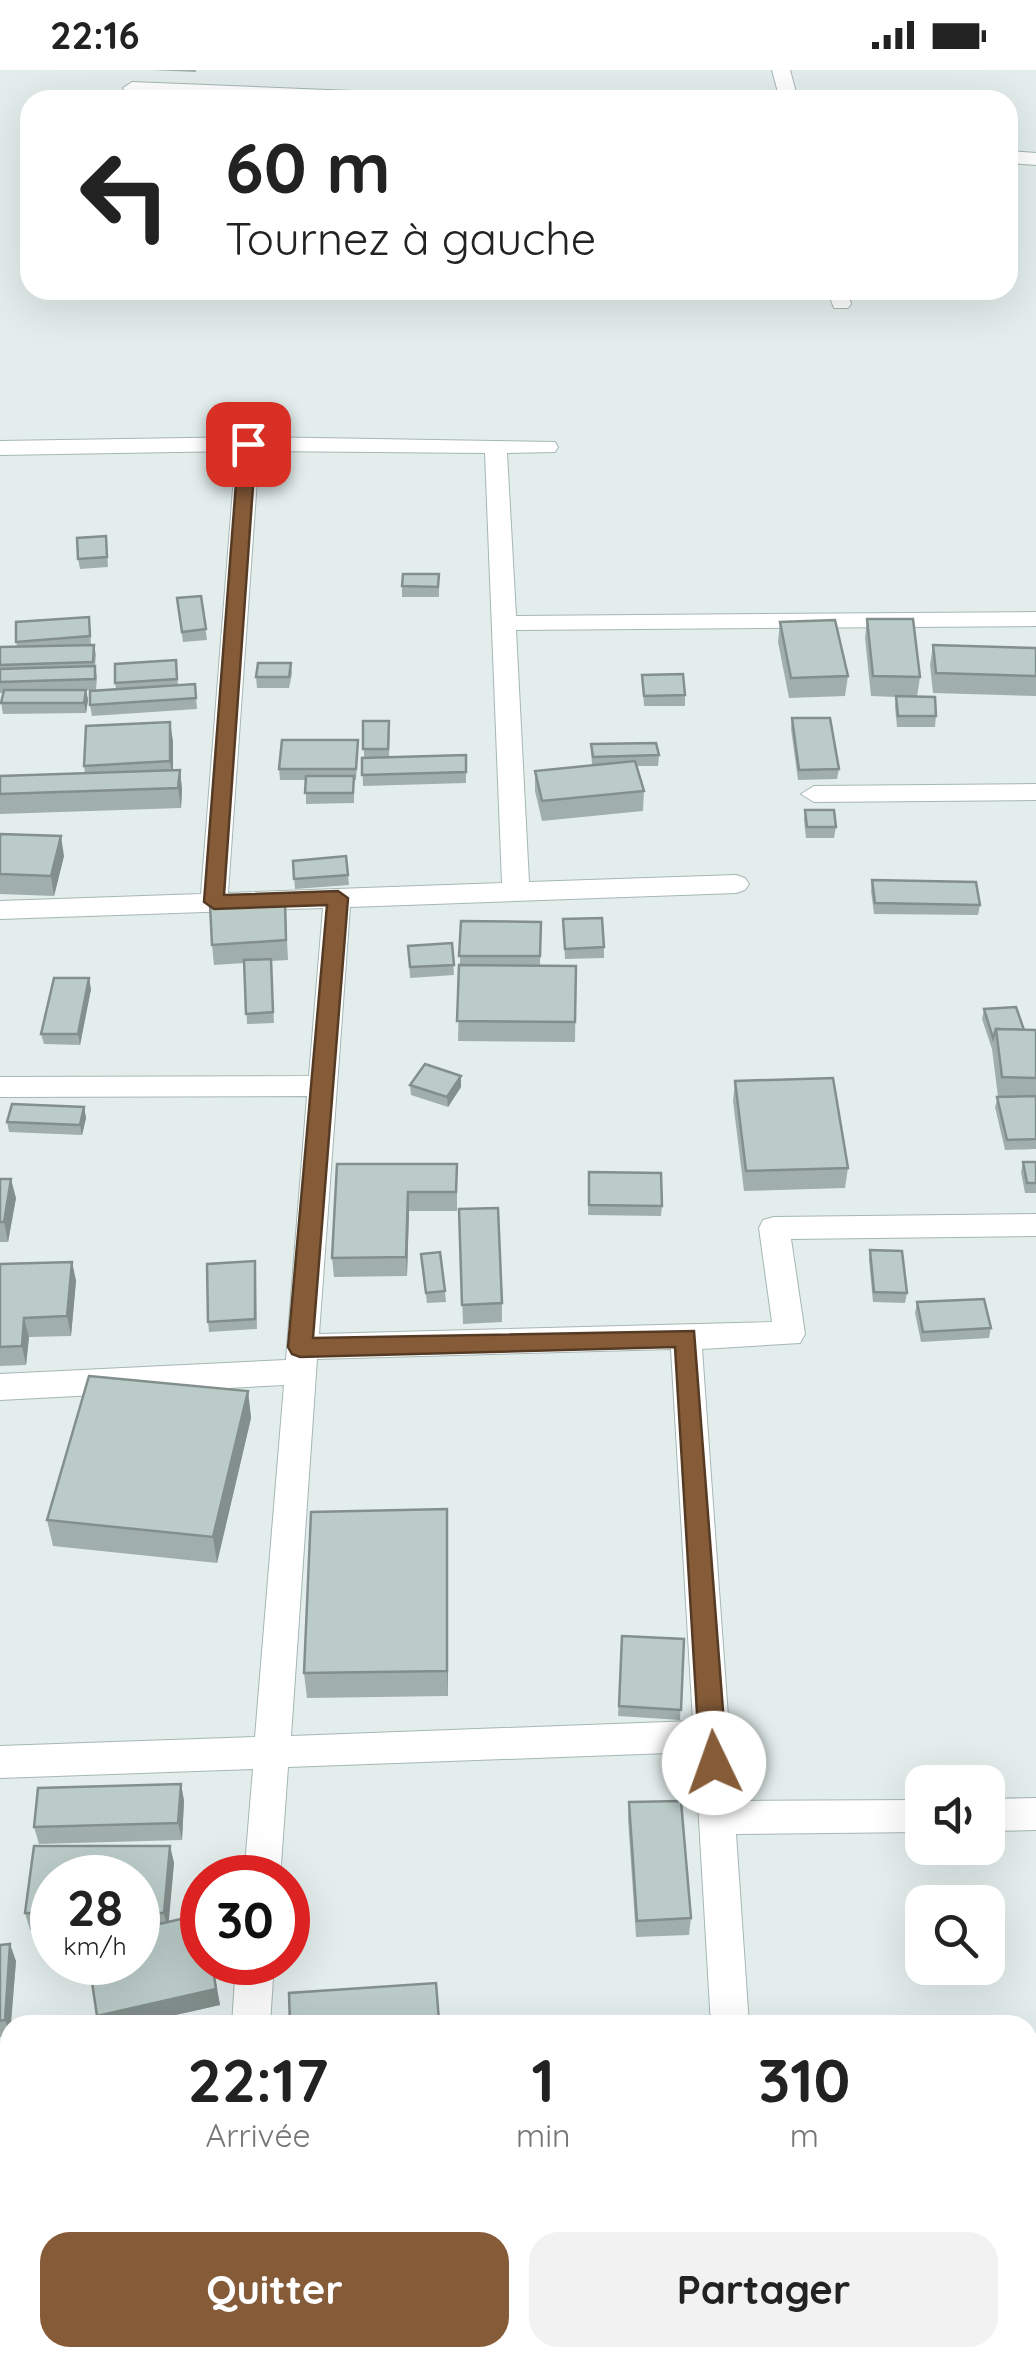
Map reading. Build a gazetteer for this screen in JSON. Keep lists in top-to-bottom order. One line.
{"page":{"status":"22:16","turn":["60 m","Tournez à gauche"],"speed":"28 km/h","limit":"30","eta":["22:17","Arrivée","1","min","310","m"],"buttons":["Quitter","Partager"]}}
